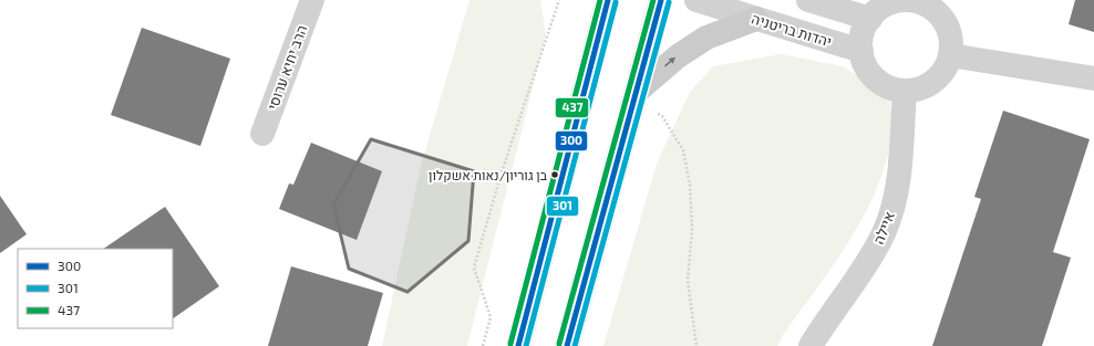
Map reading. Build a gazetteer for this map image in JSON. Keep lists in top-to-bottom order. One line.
{"streets":{"street":["יהדות בריטניה","הרב יחיא ערוסי","איילה"]},"crossings":[["יהדות בריטניה","איילה"]],"places":["בן גוריון/נאות אשקלון"],"lines":["transit line 300","transit line 437","transit line 301"],"legend":["300","301","437"]}
